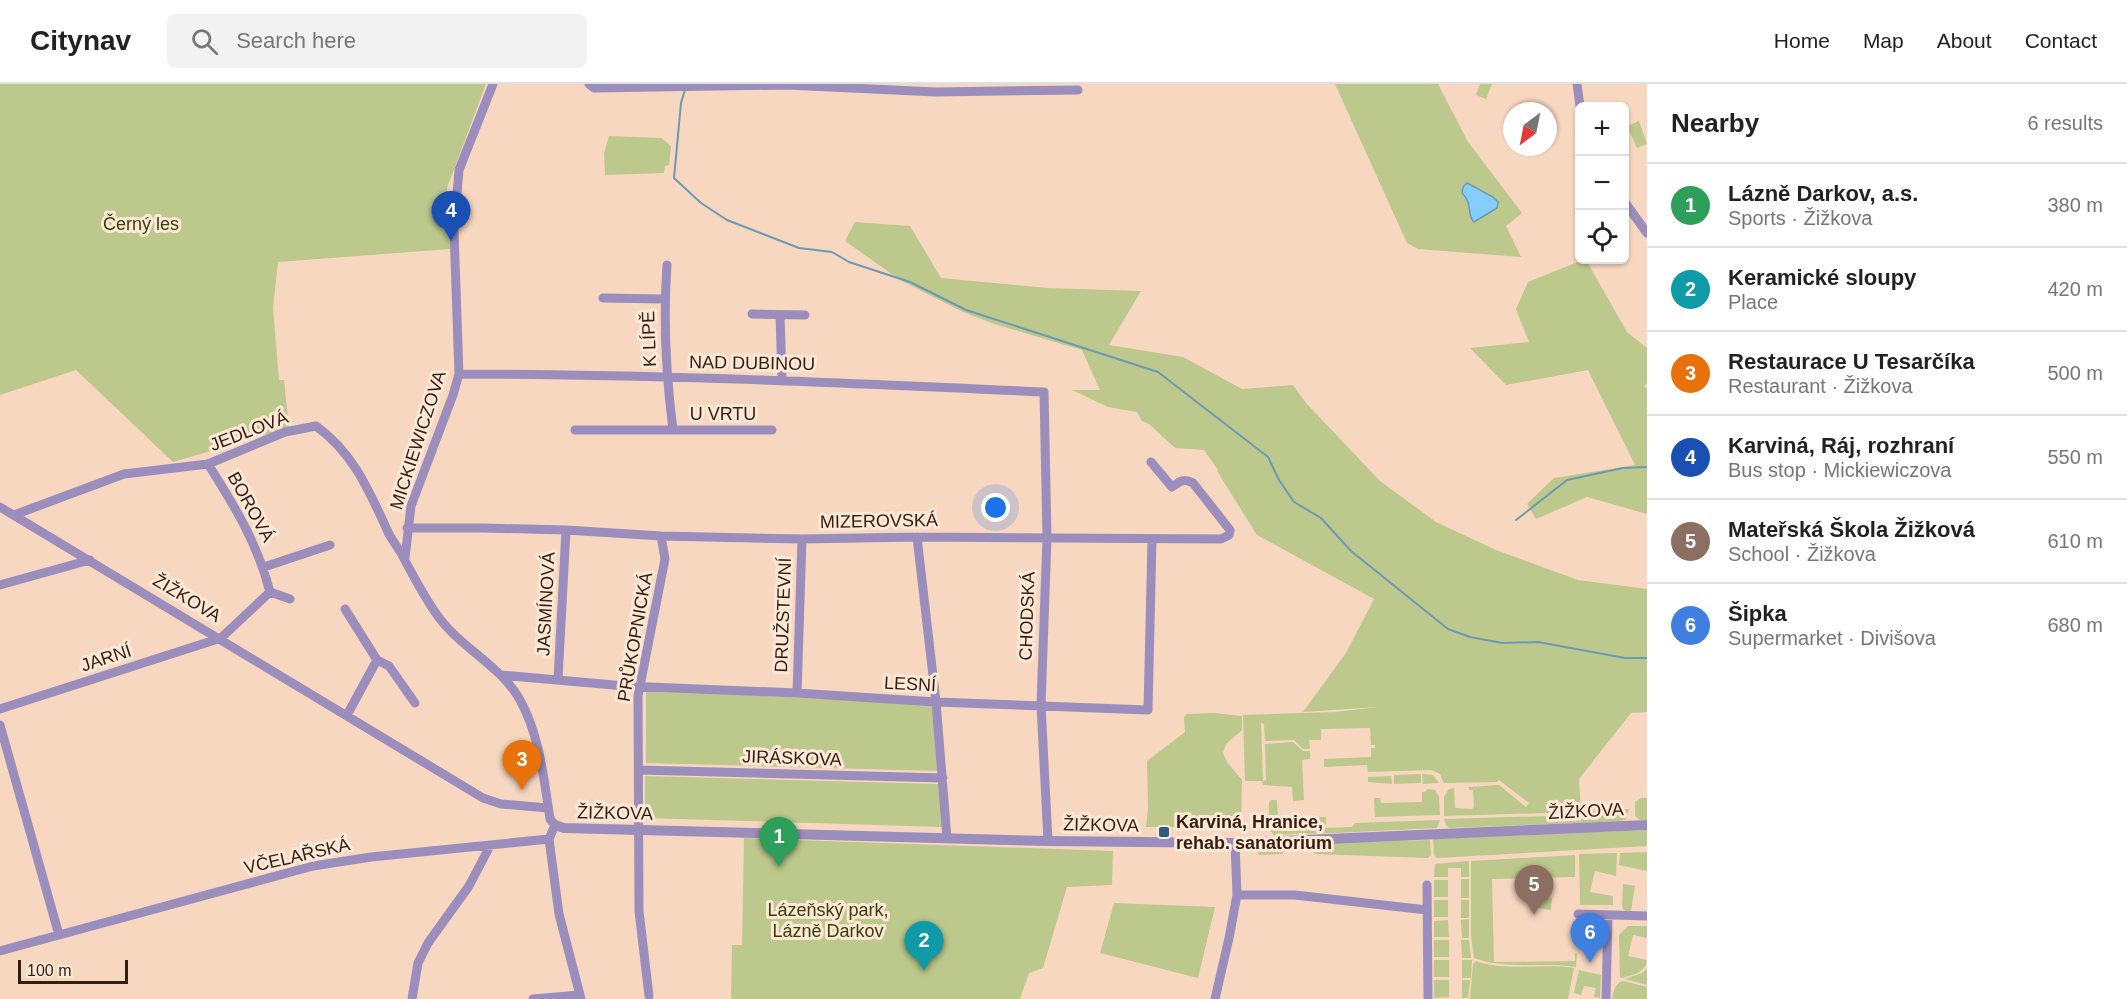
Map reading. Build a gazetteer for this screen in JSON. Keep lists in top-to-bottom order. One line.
{"streets":{"street":["K LÍPĚ","NAD DUBINOU","U VRTU","JEDLOVÁ","MICKIEWICZOVA","BOROVÁ","MIZEROVSKÁ","ŽIŽKOVA","JASMÍNOVÁ","DRUŽSTEVNÍ","CHODSKÁ","PRŮKOPNICKÁ","JARNÍ","LESNÍ","JIRÁSKOVA","VČELAŘSKÁ"]},"crossings":[["K LÍPĚ","NAD DUBINOU"],["K LÍPĚ","U VRTU"],["NAD DUBINOU","U VRTU"],["NAD DUBINOU","MICKIEWICZOVA"],["NAD DUBINOU","CHODSKÁ"],["JEDLOVÁ","MICKIEWICZOVA"],["JEDLOVÁ","BOROVÁ"],["JEDLOVÁ","ŽIŽKOVA"],["MICKIEWICZOVA","MIZEROVSKÁ"],["MICKIEWICZOVA","ŽIŽKOVA"],["MICKIEWICZOVA","LESNÍ"],["MIZEROVSKÁ","JASMÍNOVÁ"],["MIZEROVSKÁ","DRUŽSTEVNÍ"],["MIZEROVSKÁ","CHODSKÁ"],["MIZEROVSKÁ","PRŮKOPNICKÁ"],["MIZEROVSKÁ","LESNÍ"],["ŽIŽKOVA","CHODSKÁ"],["ŽIŽKOVA","PRŮKOPNICKÁ"],["ŽIŽKOVA","JARNÍ"],["JASMÍNOVÁ","LESNÍ"],["DRUŽSTEVNÍ","LESNÍ"],["CHODSKÁ","LESNÍ"],["PRŮKOPNICKÁ","LESNÍ"],["PRŮKOPNICKÁ","JIRÁSKOVA"]],"parks":["Černý les","Lázeňský park, Lázně Darkov"],"places":{"transit":["Karviná, Hranice, rehab. sanatorium"]},"scale_bar":"100 m","north":"bottom left","page":{"header":"Citynav","search":"Search here","nav":["Home","Map","About","Contact"],"heading":["Nearby","6 results"],"map_buttons":["+","−"],"list":[{"mark":"1","name":"Lázně Darkov, a.s.","note":"Sports · Žižkova","value":"380 m"},{"mark":"2","name":"Keramické sloupy","note":"Place","value":"420 m"},{"mark":"3","name":"Restaurace U Tesarčíka","note":"Restaurant · Žižkova","value":"500 m"},{"mark":"4","name":"Karviná, Ráj, rozhraní","note":"Bus stop · Mickiewiczova","value":"550 m"},{"mark":"5","name":"Mateřská Škola Žižková","note":"School · Žižkova","value":"610 m"},{"mark":"6","name":"Šipka","note":"Supermarket · Divišova","value":"680 m"}],"pins":["4","3","1","5","6","2"],"scale":"100 m"}}
